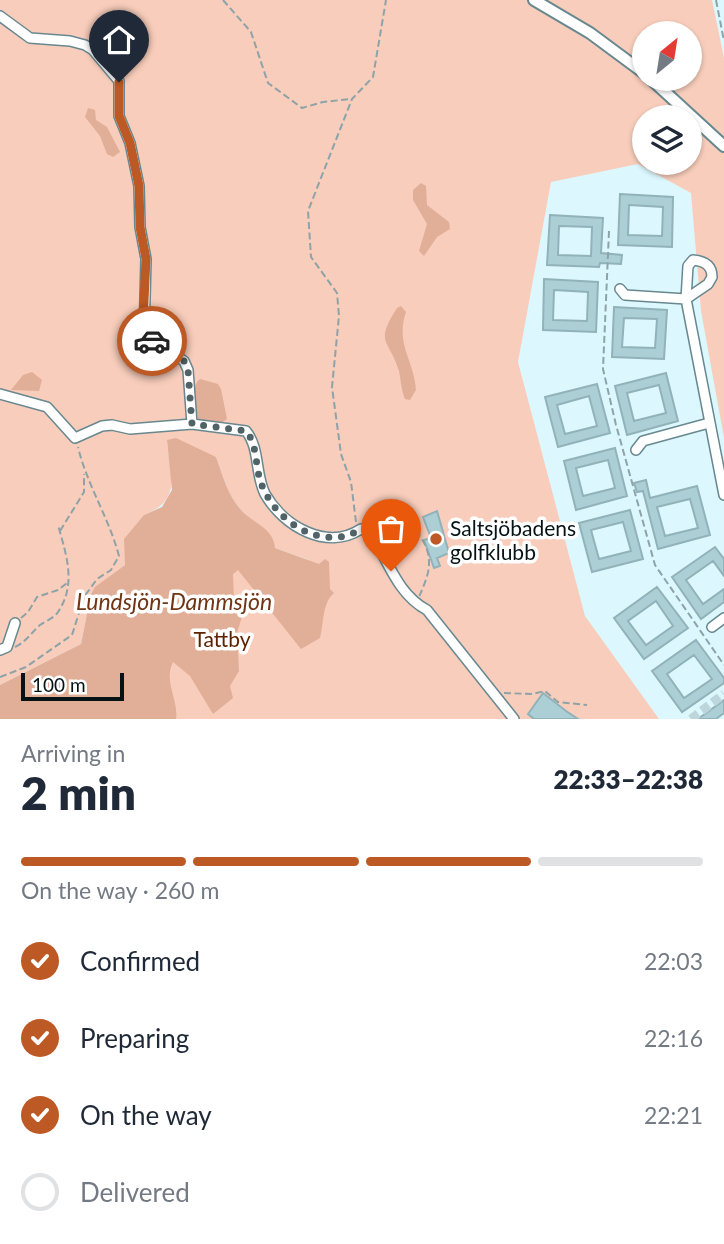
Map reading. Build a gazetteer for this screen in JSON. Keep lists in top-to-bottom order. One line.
{"water":["Lundsjön-Dammsjön"],"parks":["Tattby"],"places":["Saltsjöbadens golfklubb"],"scale_bar":"100 m","north":"top right","page":{"scale":"100 m","heading":["2 min","Arriving in","22:33–22:38"],"bar":"On the way · 260 m","list":[["Confirmed","22:03"],["Preparing","22:16"],["On the way","22:21"],"Delivered"]}}
